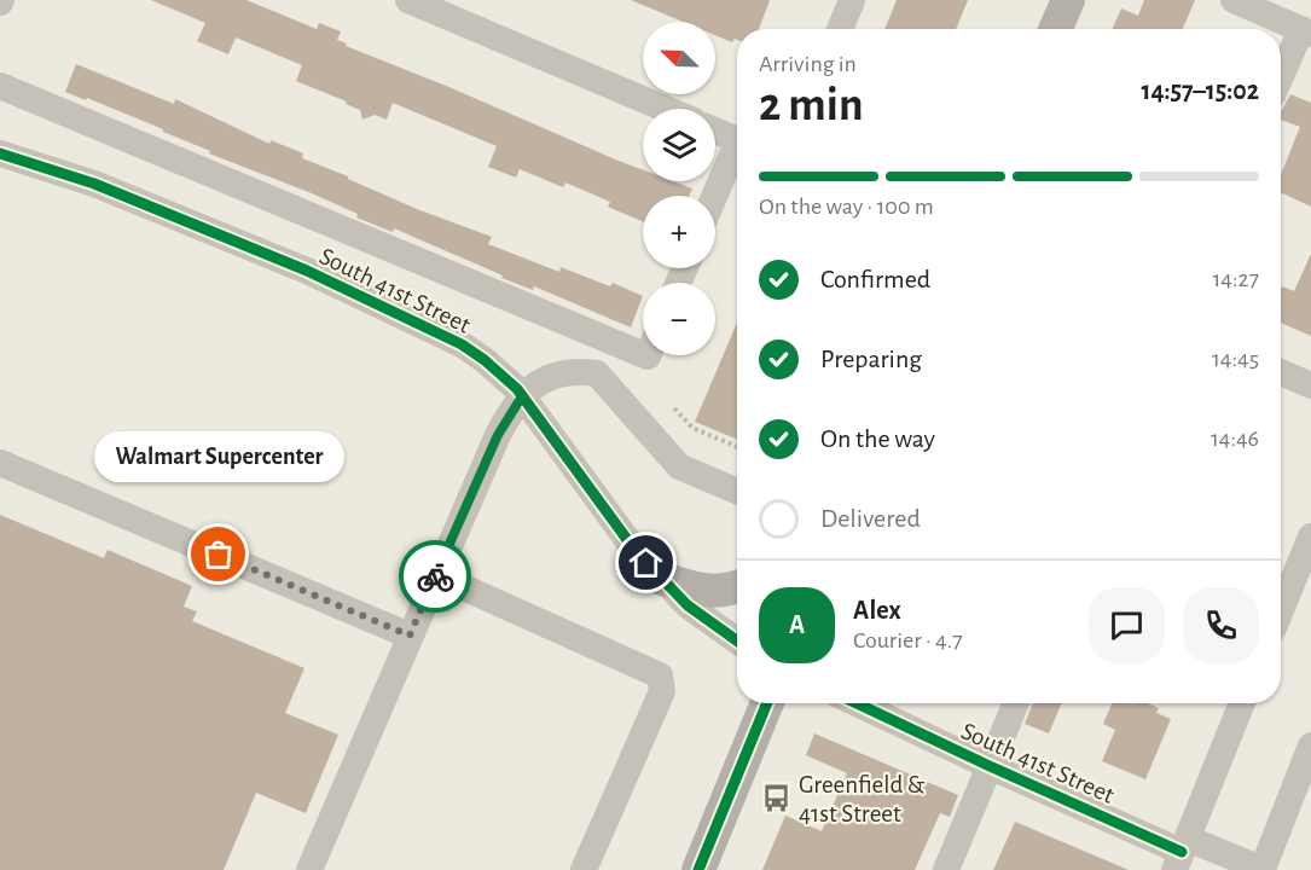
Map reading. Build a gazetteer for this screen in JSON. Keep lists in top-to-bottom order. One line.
{"streets":{"street":["South 41st Street"]},"places":{"other":["Walmart Supercenter"],"bus stop":["Greenfield & 41st Street"]},"north":"top left","page":{"map_buttons":["+","−"],"heading":["2 min","Arriving in","14:57–15:02"],"panel":["Alex","Courier · 4.7"],"bar":"On the way · 100 m","list":[["Confirmed","14:27"],["Preparing","14:45"],["On the way","14:46"],"Delivered"],"bubble":"Walmart Supercenter","round":"A"}}
